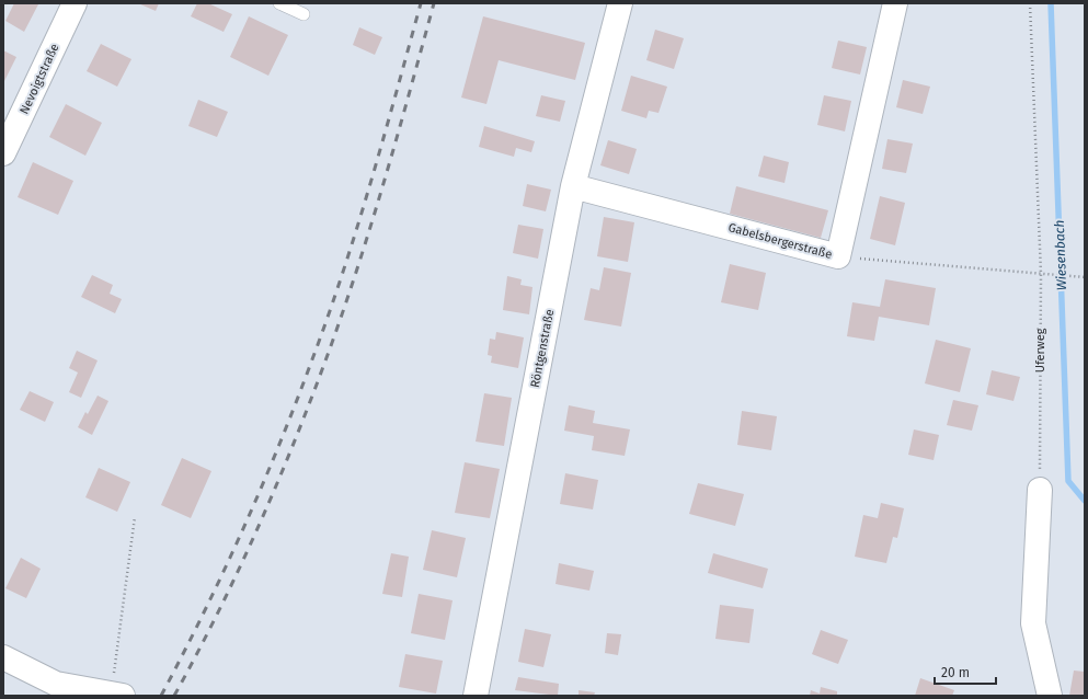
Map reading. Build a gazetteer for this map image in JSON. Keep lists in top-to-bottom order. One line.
{"streets":{"street":["Nevoigtstraße","Gabelsbergerstraße","Röntgenstraße"],"path":["Uferweg"]},"crossings":[["Gabelsbergerstraße","Röntgenstraße"]],"water":["Wiesenbach"],"scale_bar":"20 m"}
